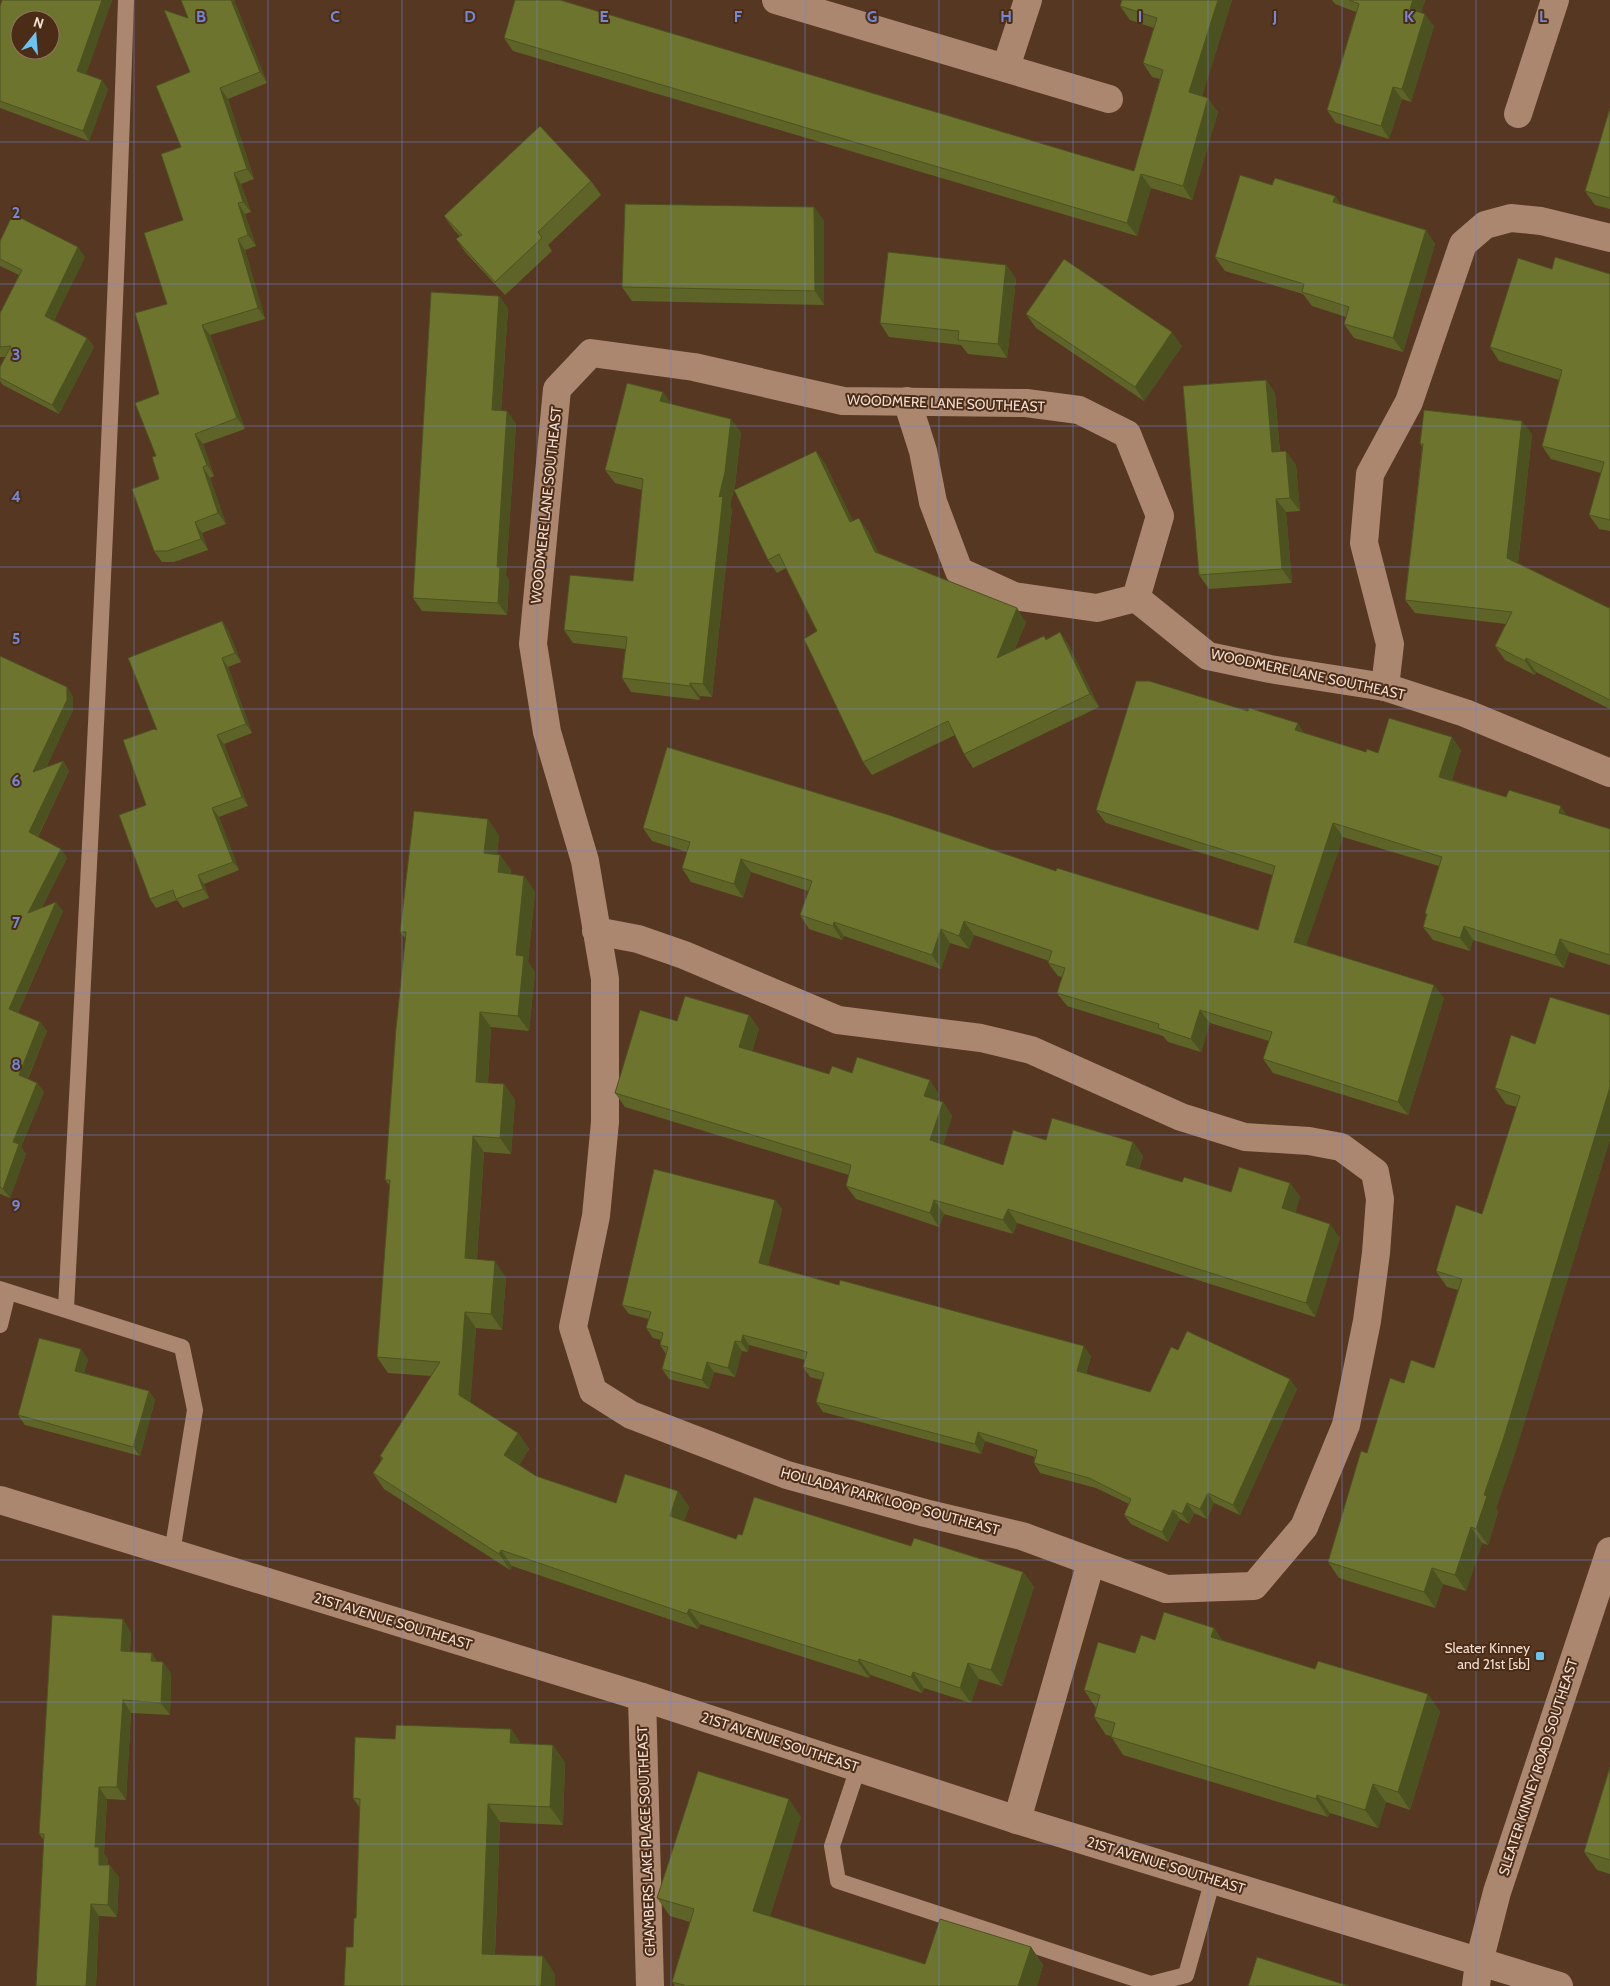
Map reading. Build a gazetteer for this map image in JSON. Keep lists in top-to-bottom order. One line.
{"streets":{"street":["WOODMERE LANE SOUTHEAST","HOLLADAY PARK LOOP SOUTHEAST","21ST AVENUE SOUTHEAST","SLEATER KINNEY ROAD SOUTHEAST","CHAMBERS LAKE PLACE SOUTHEAST"]},"crossings":[["WOODMERE LANE SOUTHEAST","HOLLADAY PARK LOOP SOUTHEAST"],["21ST AVENUE SOUTHEAST","SLEATER KINNEY ROAD SOUTHEAST"],["21ST AVENUE SOUTHEAST","CHAMBERS LAKE PLACE SOUTHEAST"]],"places":{"transit":["Sleater Kinney and 21st [sb]"]},"north":"top","grid":{"columns":["B","C","D","E","F","G","H","I","J","K","L"],"rows":["2","3","4","5","6","7","8","9"]}}
